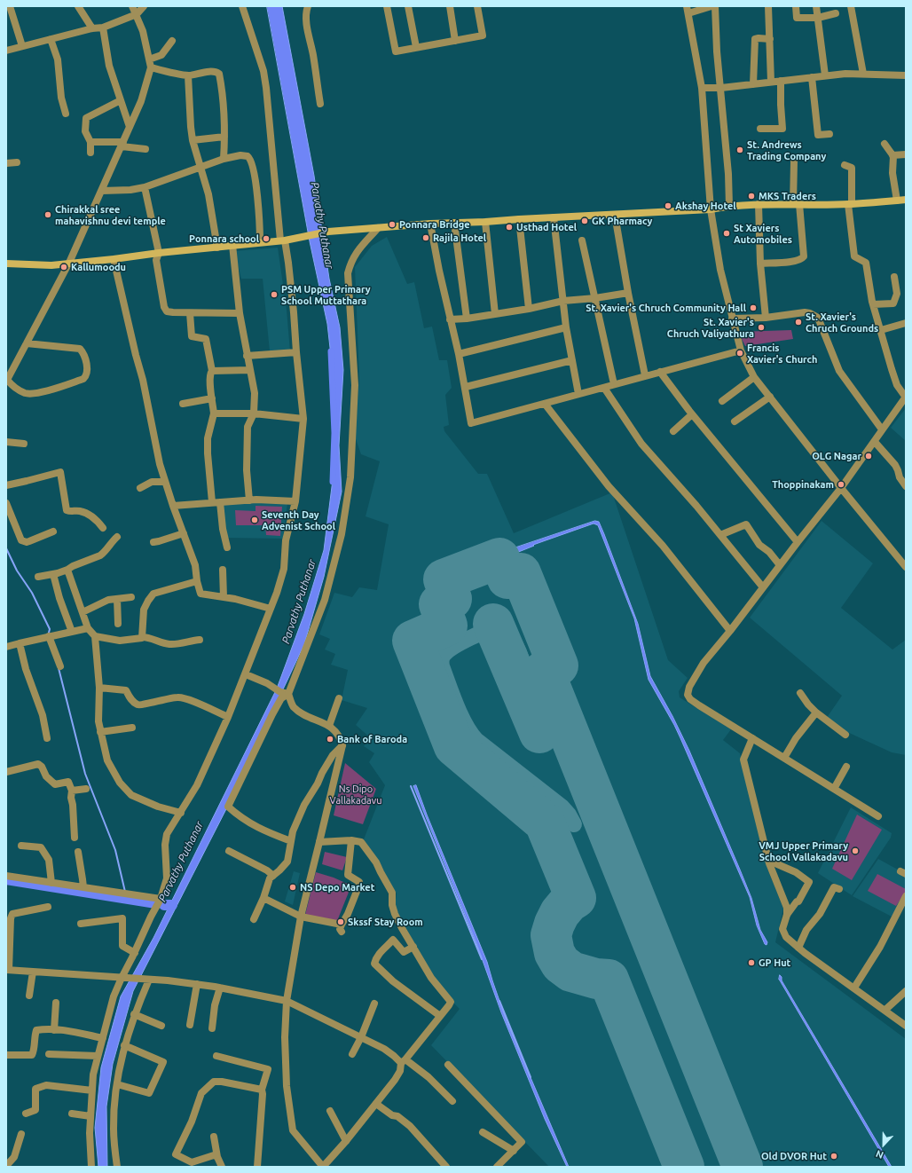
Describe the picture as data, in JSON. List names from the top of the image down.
{
  "water": ["Parvathy Puthanar"],
  "parks": ["Ns Dipo Vallakadavu"],
  "places": [
    "St. Andrews Trading Company",
    "MKS Traders",
    "Akshay Hotel",
    "Chirakkal sree mahavishnu devi temple",
    "GK Pharmacy",
    "Ponnara Bridge",
    "Usthad Hotel",
    "St Xaviers Automobiles",
    "Rajila Hotel",
    "Ponnara school",
    "Kallumoodu",
    "PSM Upper Primary School Muttathara",
    "St. Xavier's Chruch Community Hall",
    "St. Xavier's Chruch Grounds",
    "St. Xavier's Chruch Valiyathura",
    "Francis Xavier's Church",
    "OLG Nagar",
    "Thoppinakam",
    "Seventh Day Advenist School",
    "Bank of Baroda",
    "VMJ Upper Primary School Vallakadavu",
    "NS Depo Market",
    "Skssf Stay Room",
    "GP Hut",
    "Old DVOR Hut"
  ],
  "north": "bottom"
}
